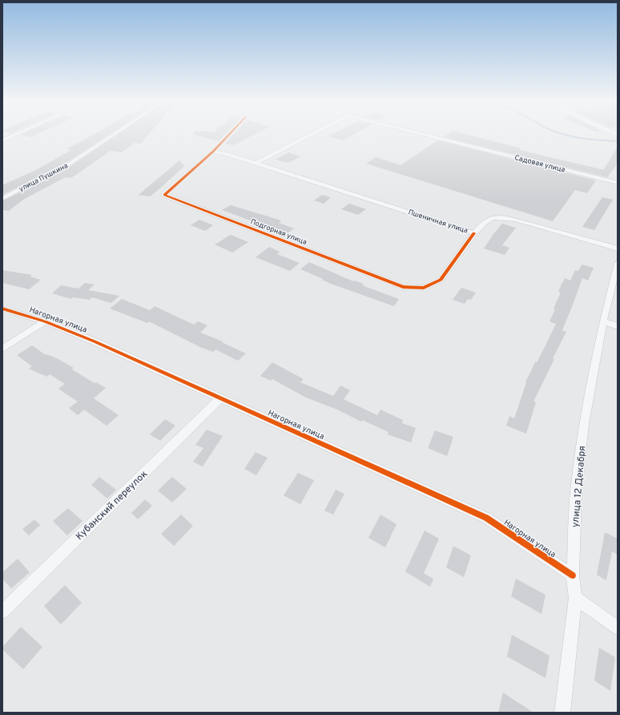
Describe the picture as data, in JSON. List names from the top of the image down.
{
  "streets": {
    "street": [
      "Садовая улица",
      "улица Пушкина",
      "Пшеничная улица",
      "Подгорная улица",
      "Нагорная улица",
      "улица 12 Декабря",
      "Кубанский переулок"
    ]
  },
  "crossings": [
    ["Пшеничная улица", "Подгорная улица"],
    ["Нагорная улица", "улица 12 Декабря"],
    ["Нагорная улица", "Кубанский переулок"]
  ]
}
